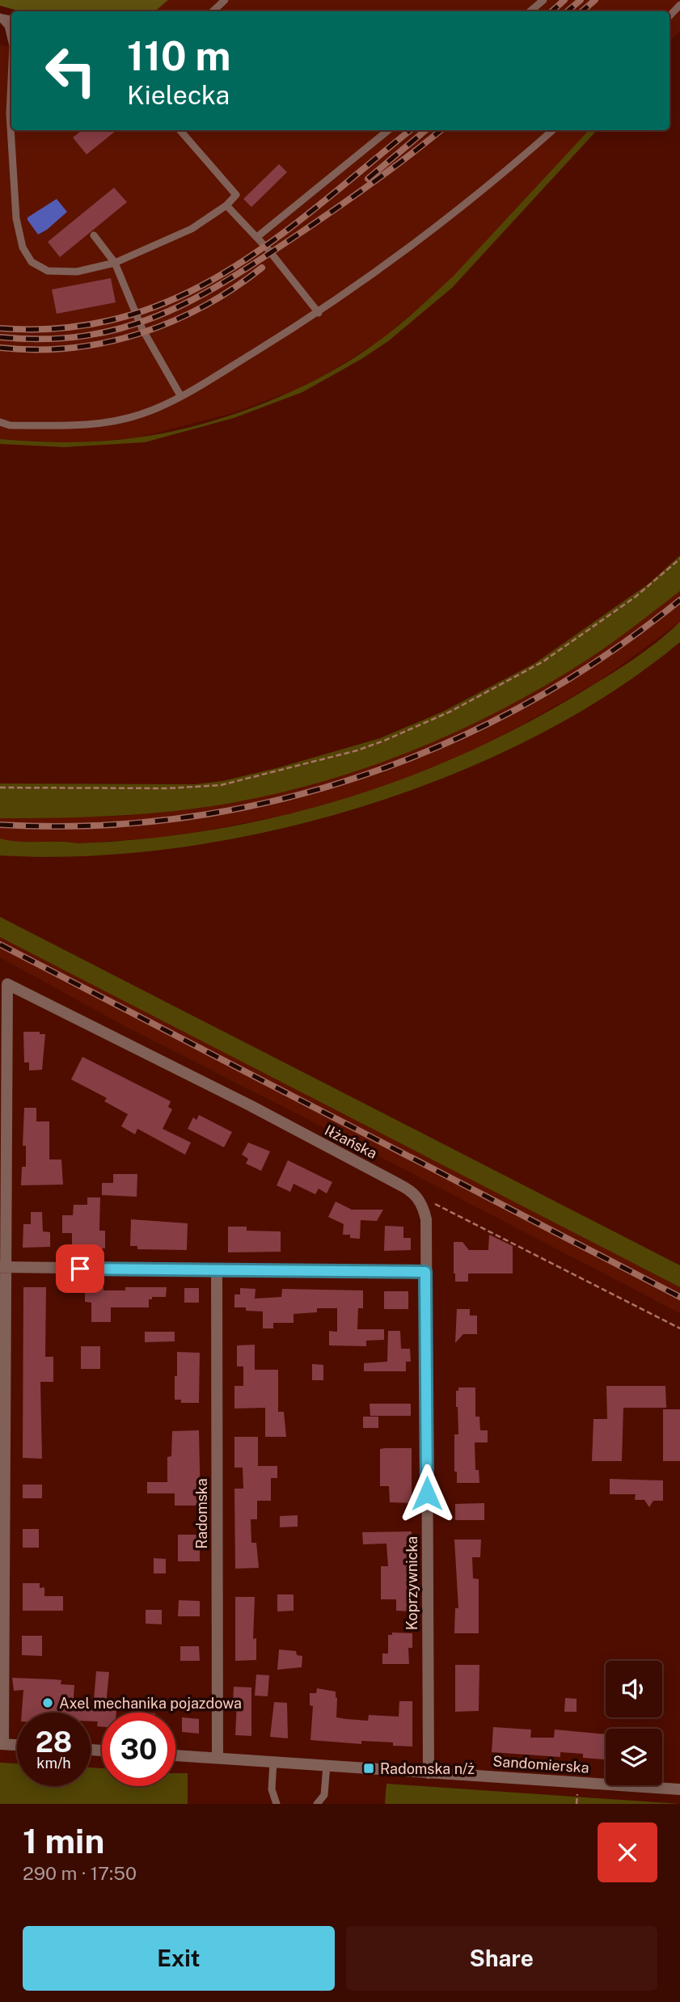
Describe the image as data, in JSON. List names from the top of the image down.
{
  "streets": {
    "street": [
      "Iłżańska",
      "Radomska",
      "Koprzywnicka",
      "Sandomierska"
    ]
  },
  "crossings": [
    ["Iłżańska", "Koprzywnicka"],
    ["Radomska", "Sandomierska"],
    ["Koprzywnicka", "Sandomierska"]
  ],
  "places": {
    "other": ["Axel mechanika pojazdowa"],
    "transit": ["Radomska n/ż"]
  },
  "page": {
    "turn": ["110 m", "Kielecka"],
    "speed": "28 km/h",
    "limit": "30",
    "heading": ["1 min", "290 m · 17:50"],
    "buttons": ["Exit", "Share"]
  }
}
